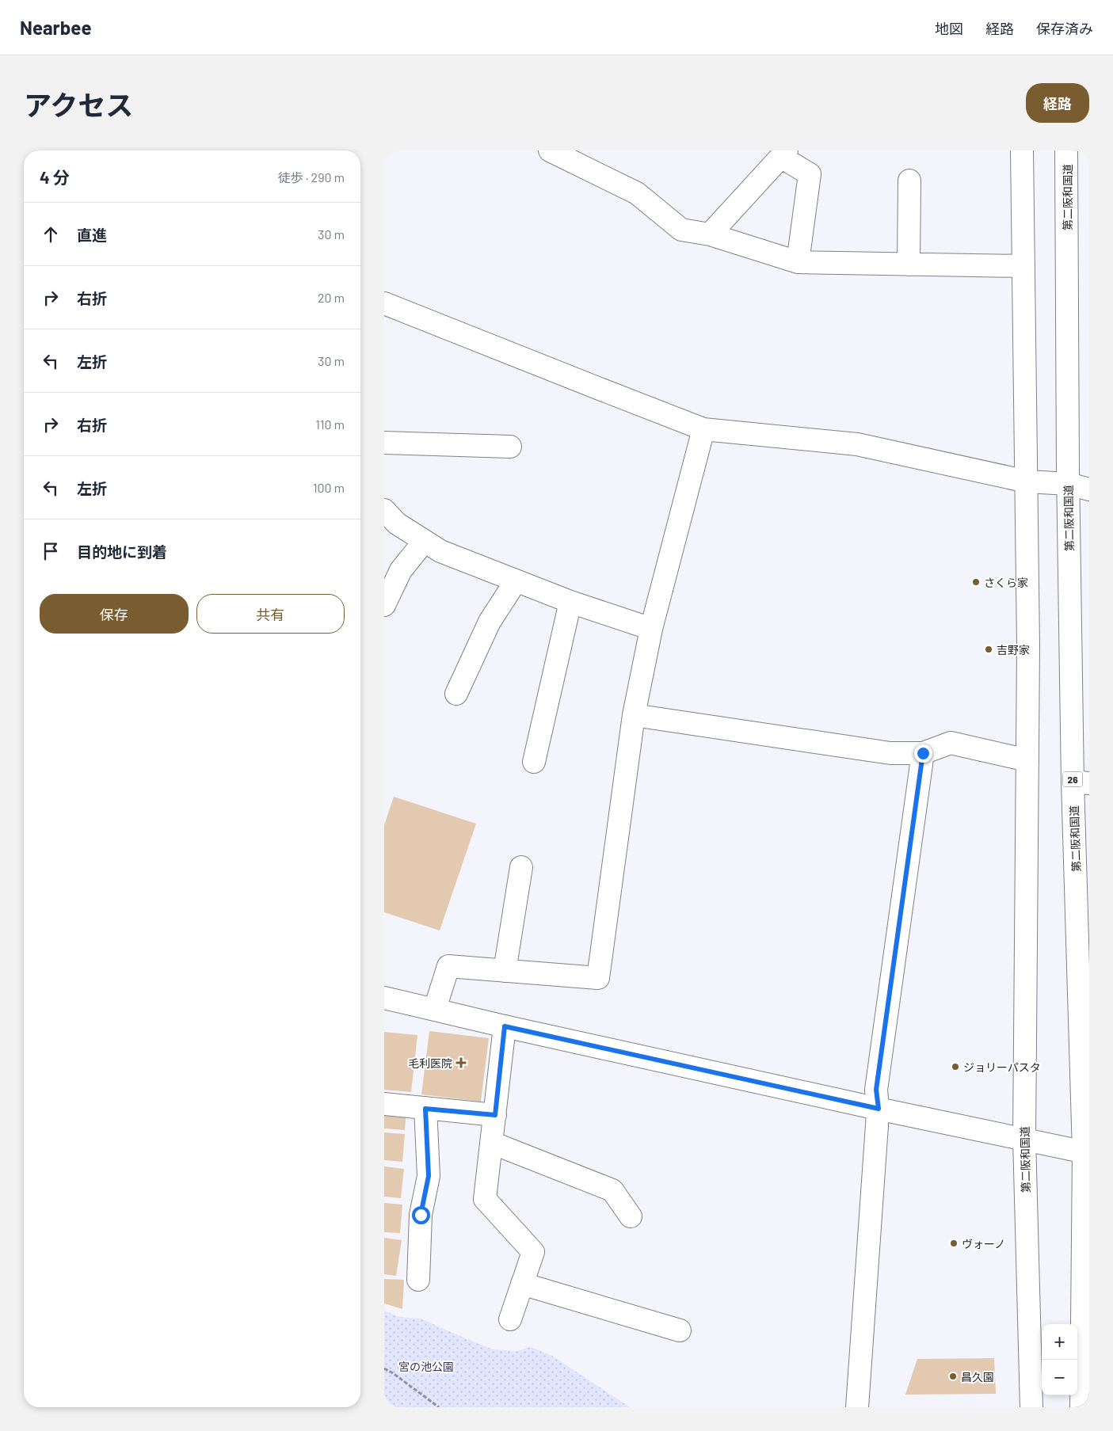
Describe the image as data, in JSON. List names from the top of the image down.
{
  "streets": {
    "main road": ["第二阪和国道", "26"]
  },
  "parks": ["宮の池公園"],
  "places": {
    "other": [
      "さくら家",
      "吉野家",
      "ジョリーパスタ",
      "ヴォーノ",
      "昌久園"
    ],
    "health": ["毛利医院"]
  },
  "page": {
    "header": "Nearbee",
    "nav": ["地図", "経路", "保存済み"],
    "title": "アクセス",
    "buttons": [
      "経路",
      ["保存", "共有"]
    ],
    "heading": ["4 分", "徒歩 · 290 m"],
    "list": [
      ["直進", "30 m"],
      ["右折", "20 m"],
      ["左折", "30 m"],
      ["右折", "110 m"],
      ["左折", "100 m"],
      "目的地に到着"
    ],
    "map_buttons": ["+", "−"]
  }
}
